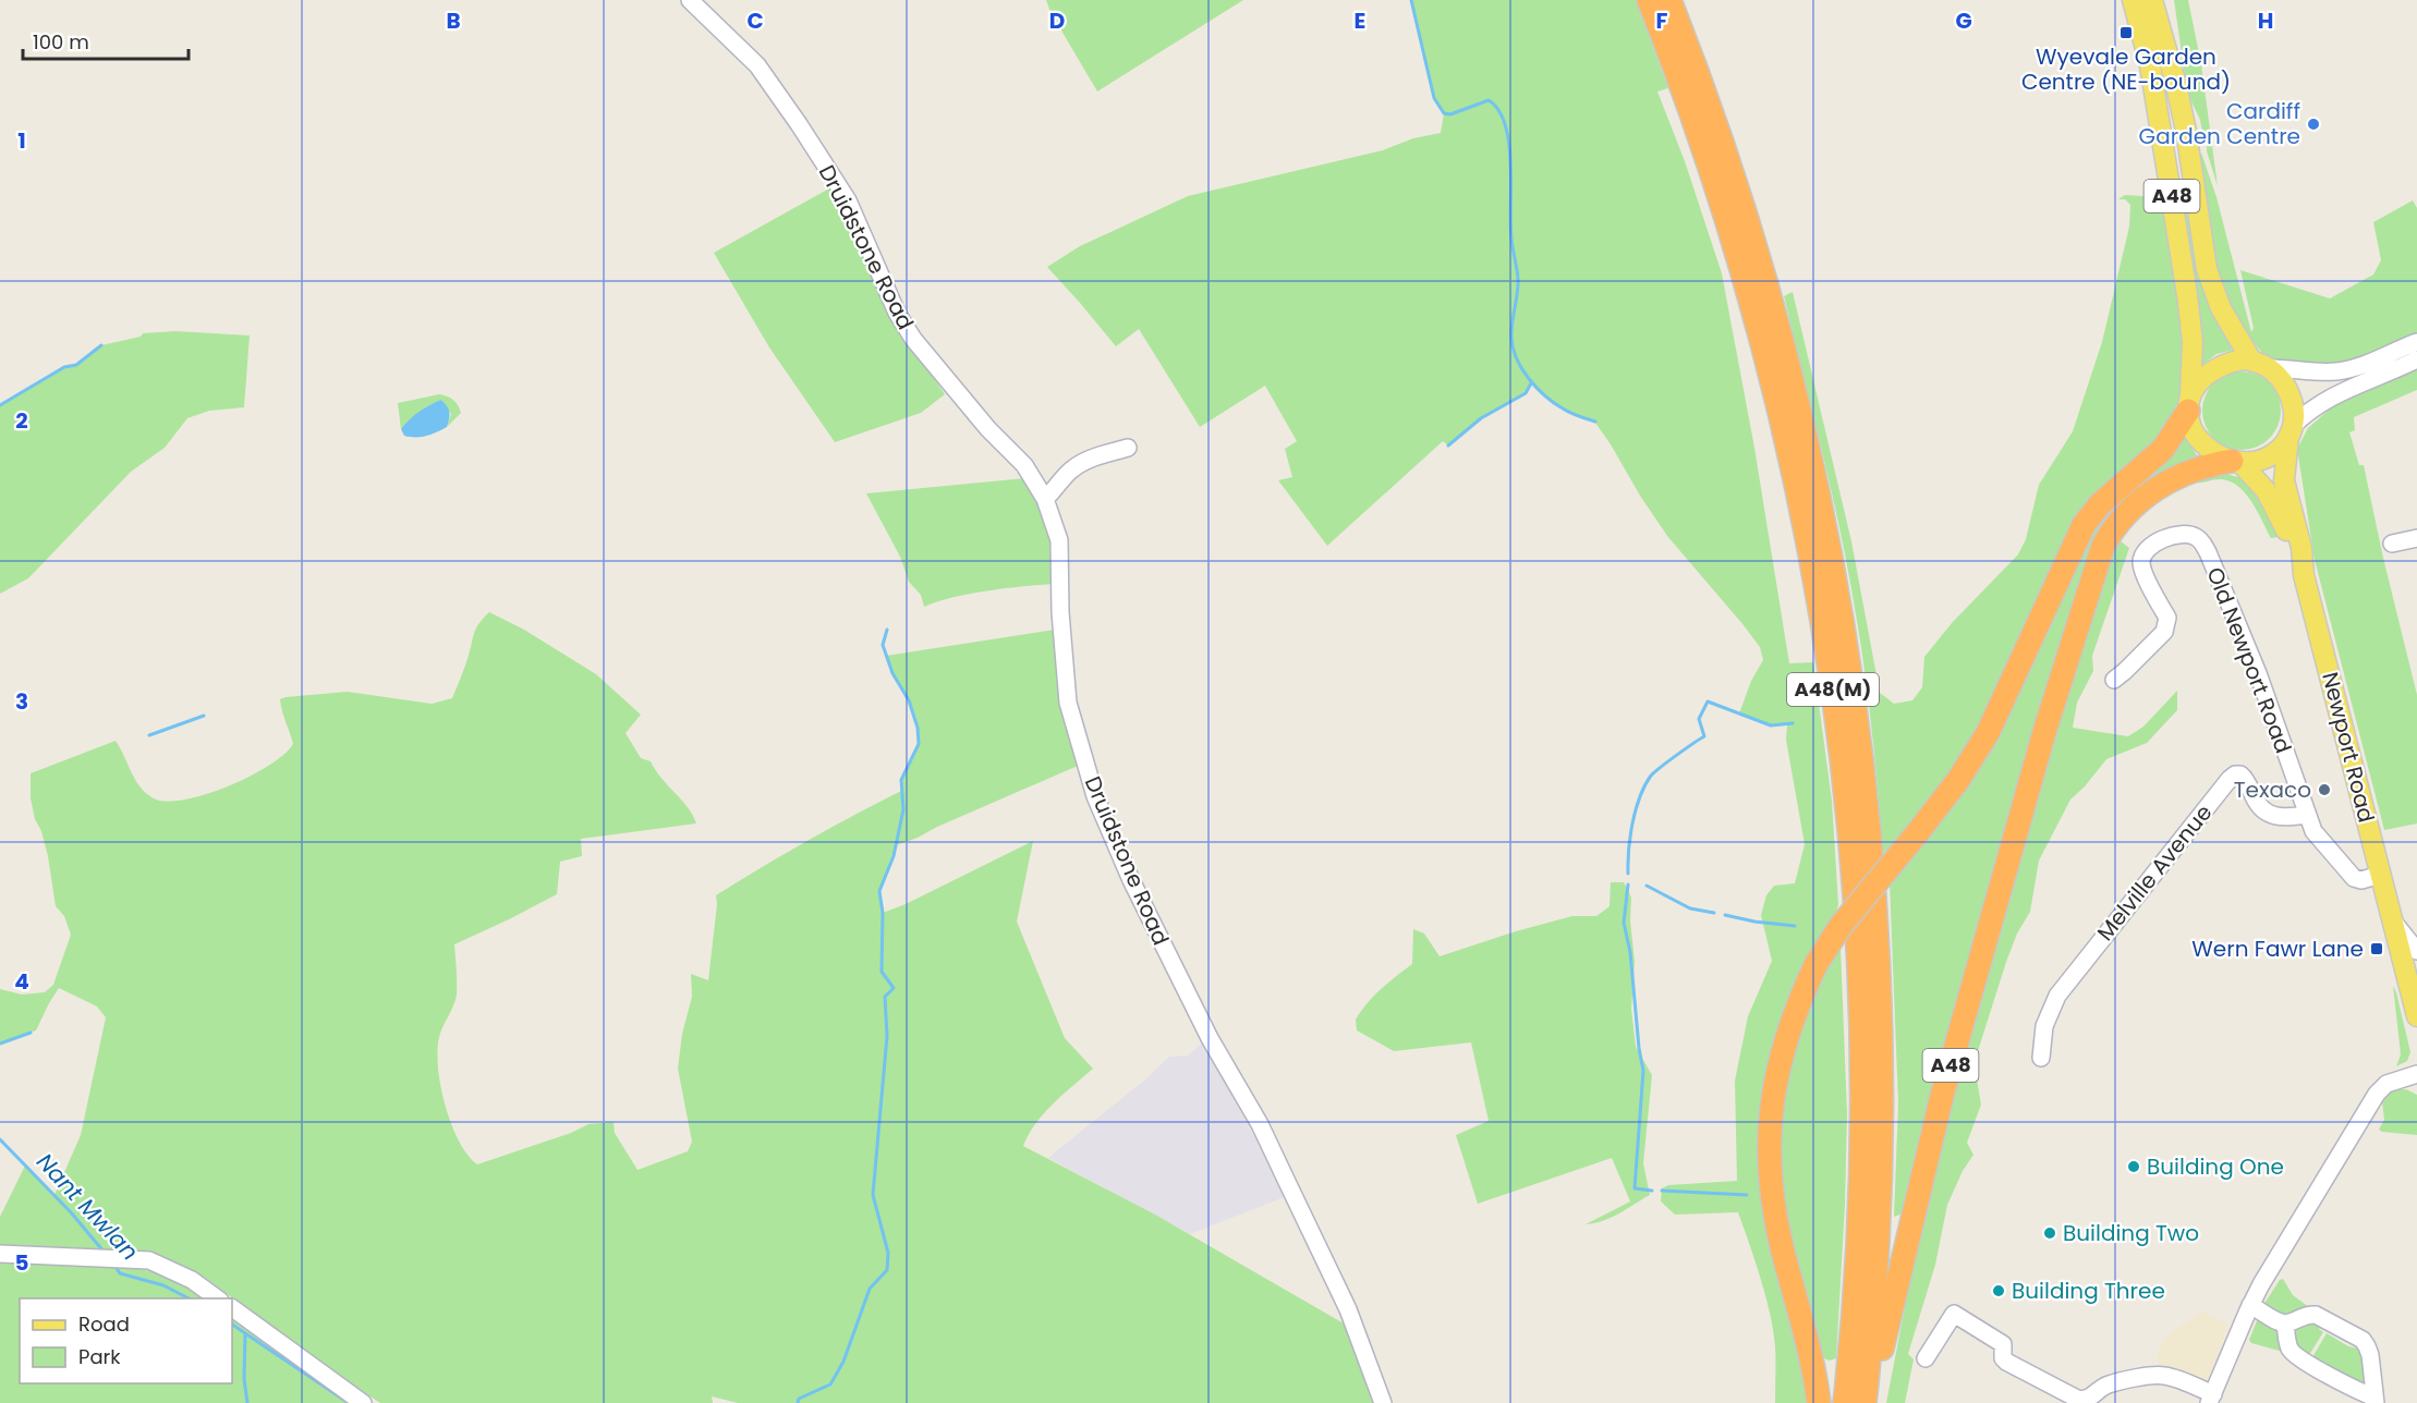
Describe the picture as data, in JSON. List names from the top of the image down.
{
  "streets": {
    "highway": ["A48", "A48(M)"],
    "main road": ["Newport Road"],
    "street": ["Druidstone Road", "Old Newport Road", "Melville Avenue"]
  },
  "crossings": [
    ["A48", "Newport Road"],
    ["Old Newport Road", "Newport Road"],
    ["Old Newport Road", "Melville Avenue"]
  ],
  "water": ["Nant Mwlan"],
  "places": {
    "transit": ["Wyevale Garden Centre (NE-bound)", "Wern Fawr Lane"],
    "other": [
      "Cardiff Garden Centre",
      "Texaco",
      "Building One",
      "Building Two",
      "Building Three"
    ]
  },
  "legend": ["Road", "Park"],
  "scale_bar": "100 m",
  "grid": {
    "columns": [
      "B",
      "C",
      "D",
      "E",
      "F",
      "G",
      "H"
    ],
    "rows": [
      "1",
      "2",
      "3",
      "4",
      "5"
    ]
  }
}
